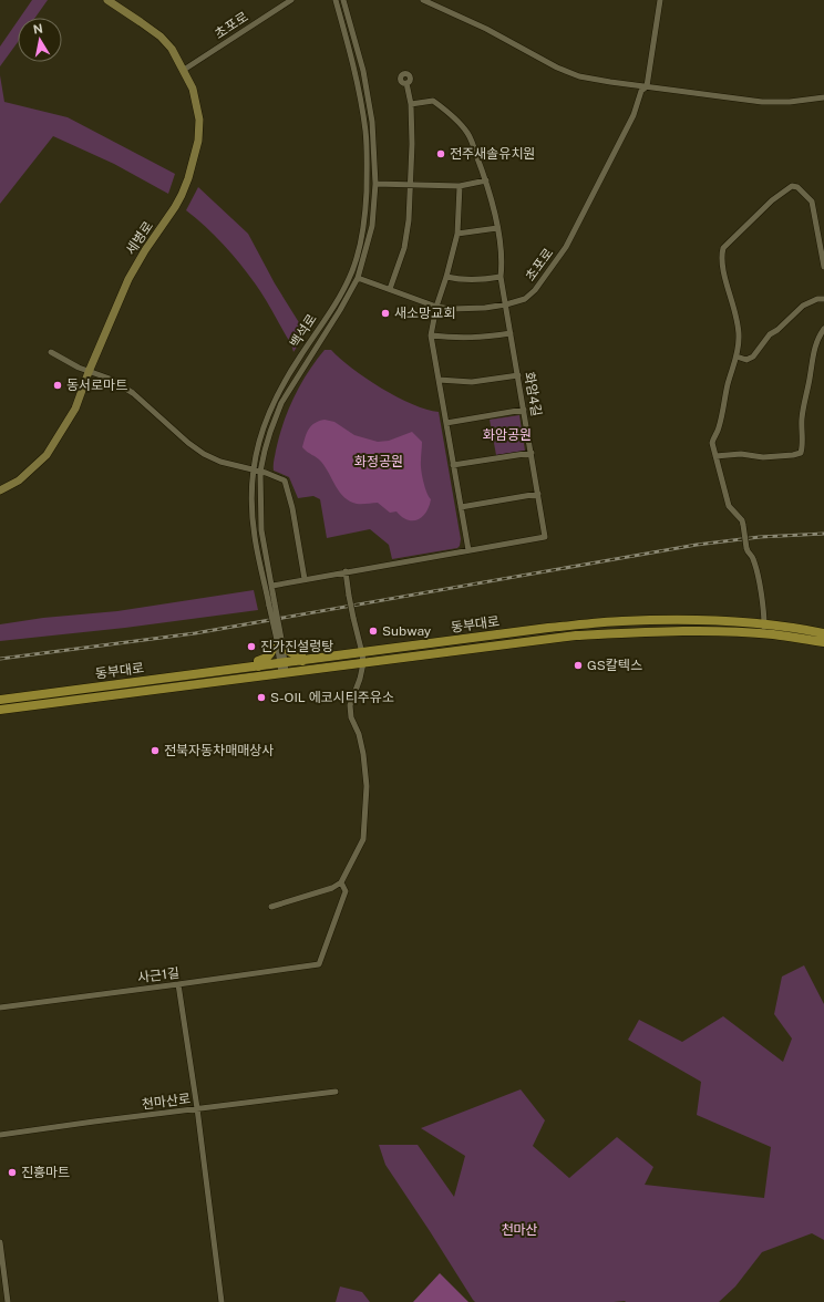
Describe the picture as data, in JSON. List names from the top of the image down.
{
  "streets": {
    "main road": ["동부대로"],
    "street": [
      "초포로",
      "세병로",
      "백석로",
      "화암4길",
      "사근1길",
      "천마산로"
    ]
  },
  "crossings": [
    ["초포로", "세병로"],
    ["초포로", "백석로"],
    ["초포로", "화암4길"],
    ["백석로", "화암4길"],
    ["백석로", "동부대로"]
  ],
  "parks": ["화암공원", "화정공원", "천마산"],
  "places": [
    "전주새솔유치원",
    "새소망교회",
    "동서로마트",
    "Subway",
    "진가진설렁탕",
    "GS칼텍스",
    "S-OIL 에코시티주유소",
    "전북자동차매매상사",
    "진흥마트"
  ],
  "north": "top"
}
